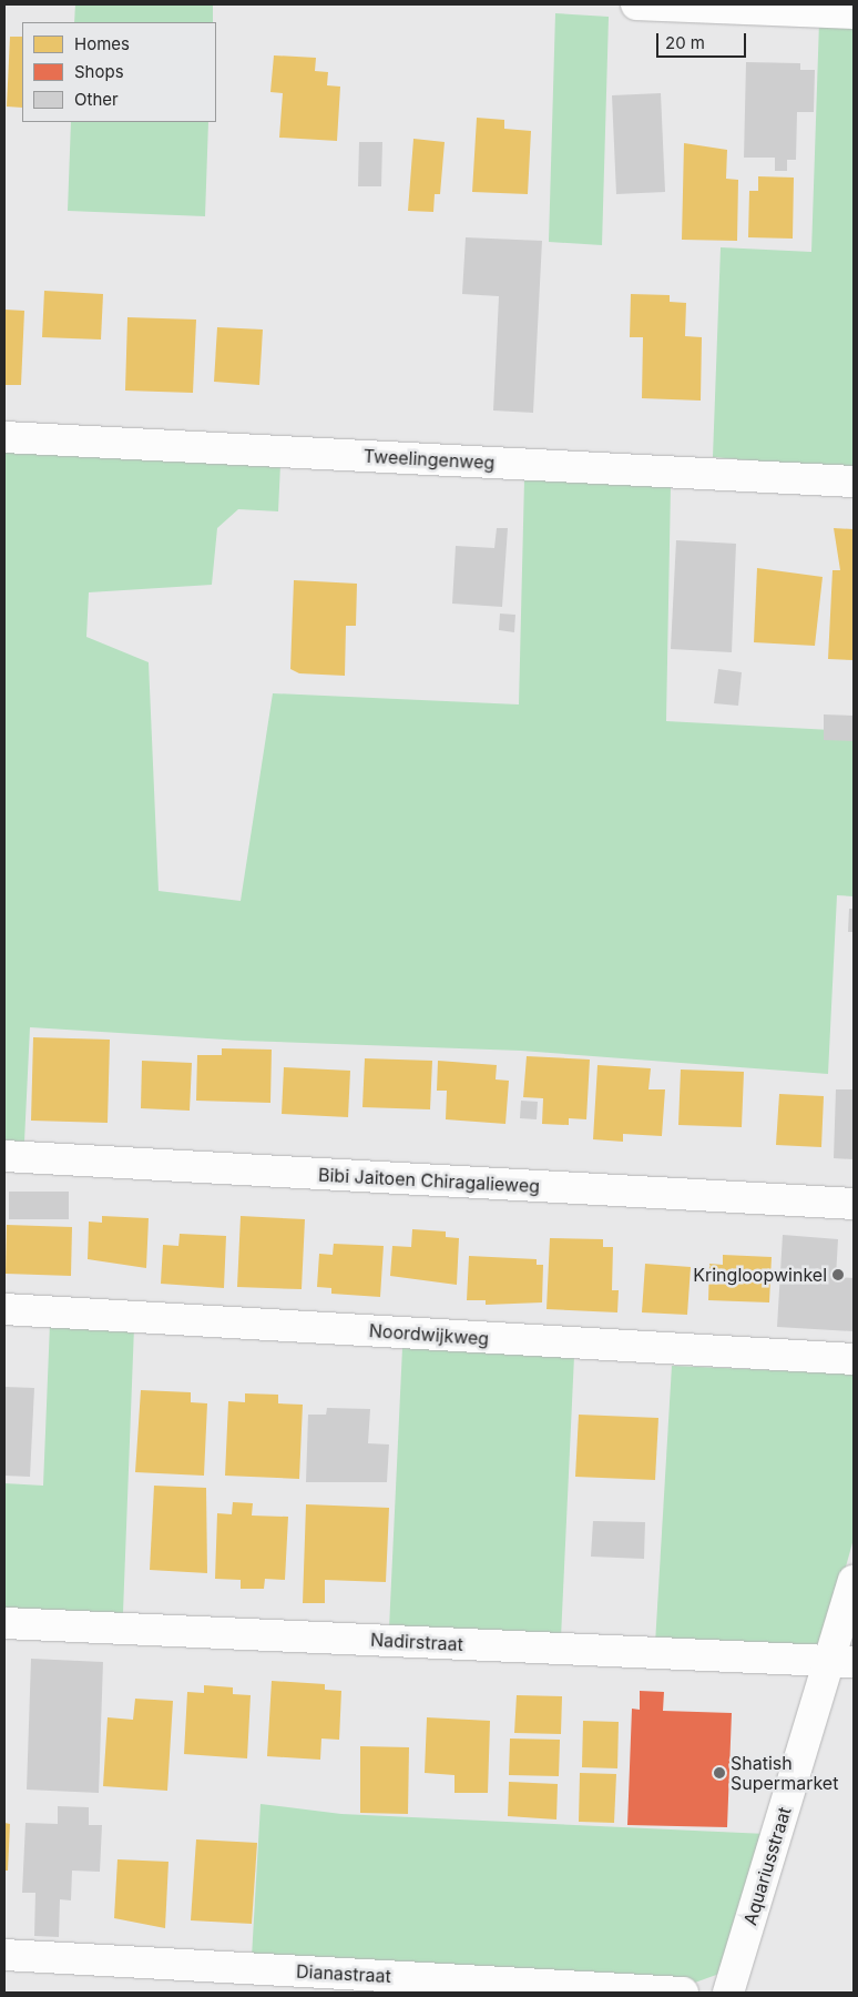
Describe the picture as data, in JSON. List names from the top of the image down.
{
  "streets": {
    "street": [
      "Tweelingenweg",
      "Bibi Jaitoen Chiragalieweg",
      "Noordwijkweg",
      "Nadirstraat",
      "Aquariusstraat",
      "Dianastraat"
    ]
  },
  "crossings": [
    ["Nadirstraat", "Aquariusstraat"]
  ],
  "places": ["Kringloopwinkel", "Shatish Supermarket"],
  "legend": ["Homes", "Shops", "Other"],
  "scale_bar": "20 m"
}
